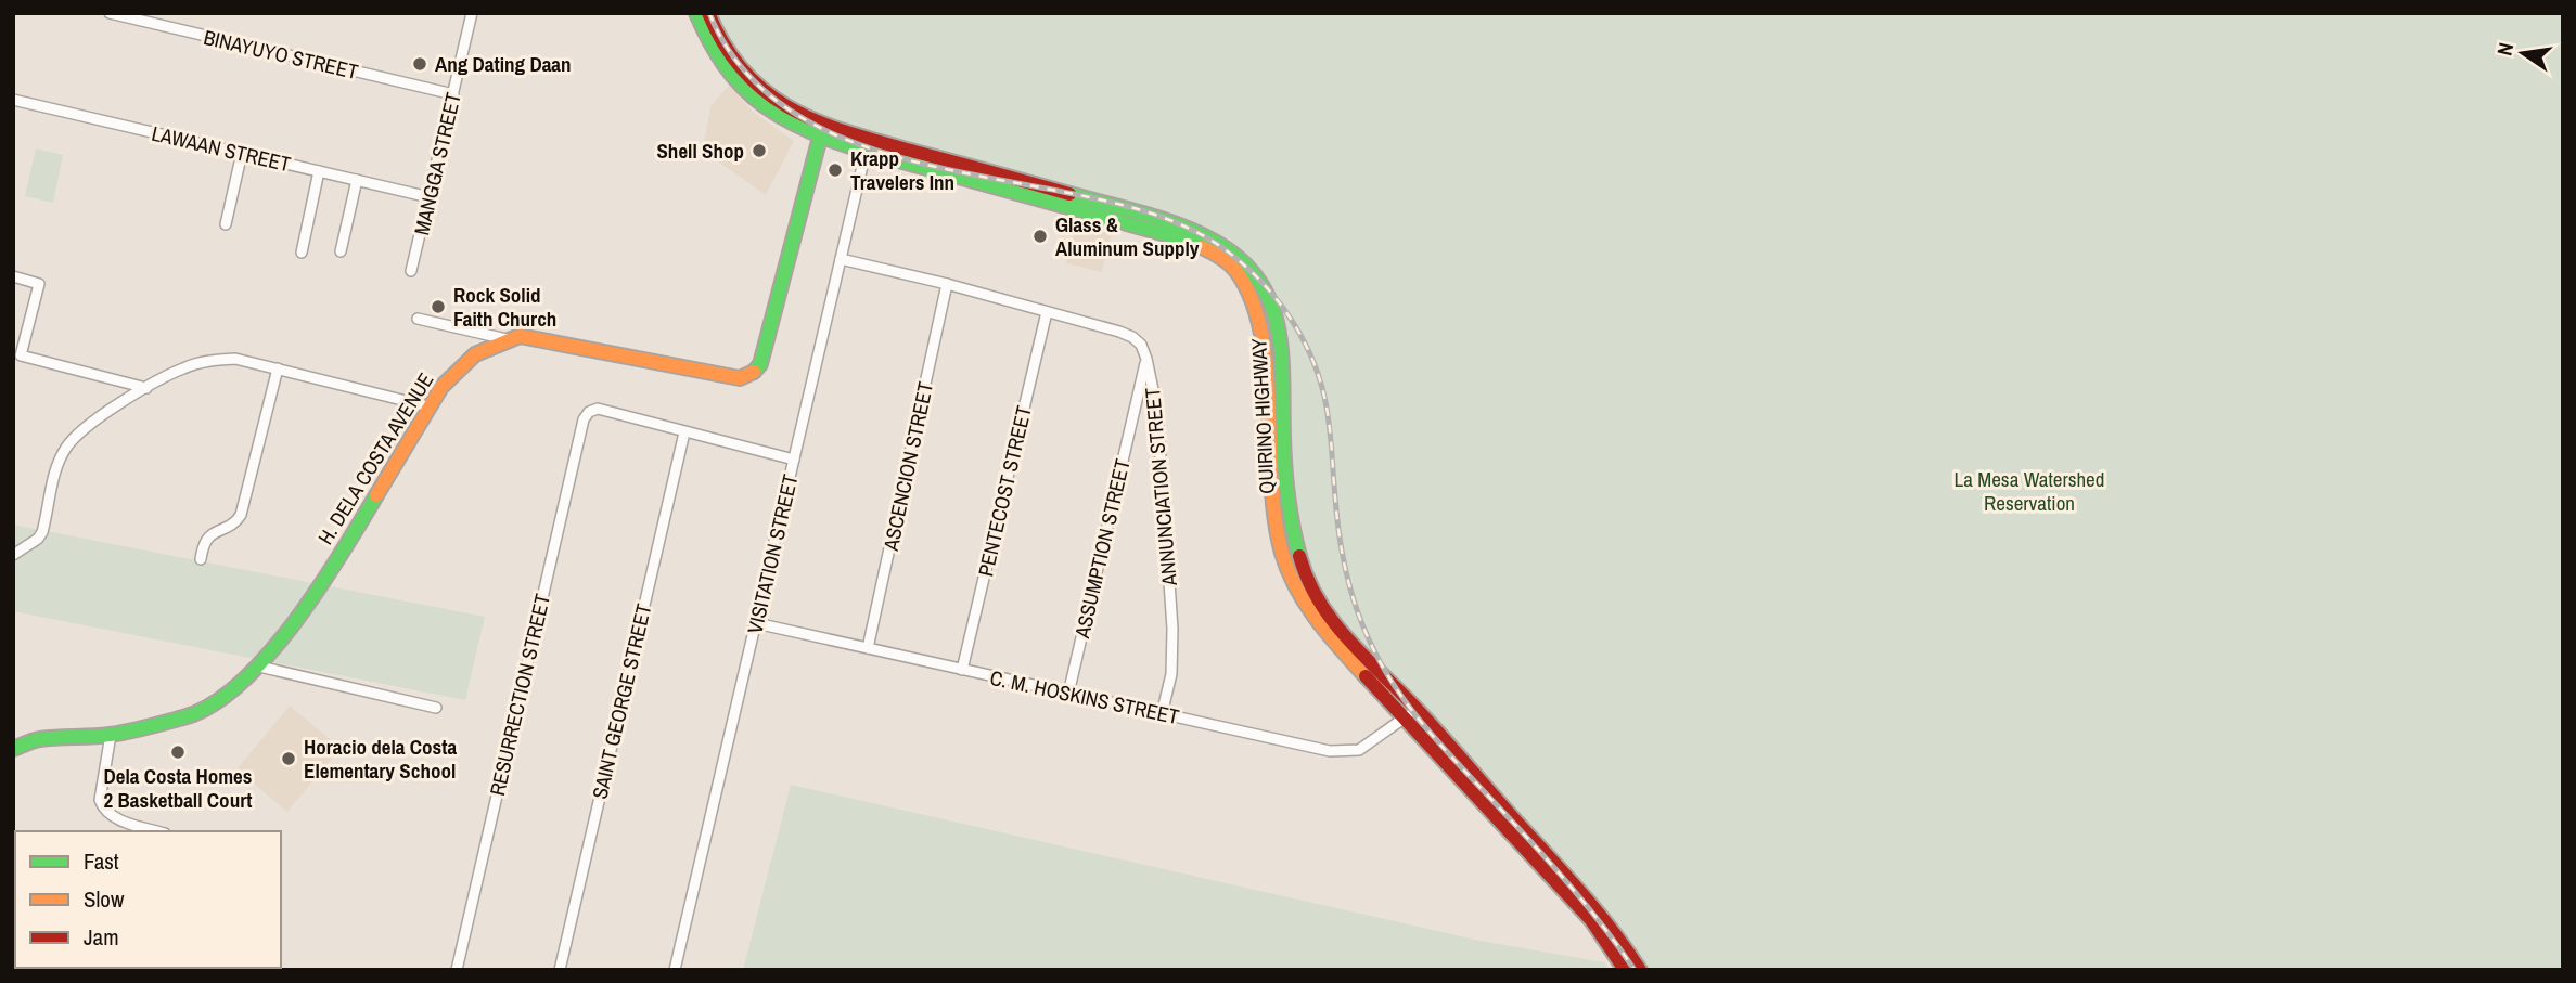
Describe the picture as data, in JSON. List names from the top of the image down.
{
  "streets": {
    "main road": ["QUIRINO HIGHWAY", "H. DELA COSTA AVENUE"],
    "street": [
      "BINAYUYO STREET",
      "LAWAAN STREET",
      "MANGGA STREET",
      "ASCENCION STREET",
      "ANNUNCIATION STREET",
      "PENTECOST STREET",
      "ASSUMPTION STREET",
      "VISITATION STREET",
      "RESURRECTION STREET",
      "C. M. HOSKINS STREET",
      "SAINT GEORGE STREET"
    ]
  },
  "crossings": [
    ["BINAYUYO STREET", "MANGGA STREET"],
    ["LAWAAN STREET", "MANGGA STREET"],
    ["QUIRINO HIGHWAY", "H. DELA COSTA AVENUE"],
    ["QUIRINO HIGHWAY", "VISITATION STREET"],
    ["QUIRINO HIGHWAY", "C. M. HOSKINS STREET"],
    ["ASCENCION STREET", "ANNUNCIATION STREET"],
    ["ASCENCION STREET", "C. M. HOSKINS STREET"],
    ["ANNUNCIATION STREET", "PENTECOST STREET"],
    ["ANNUNCIATION STREET", "ASSUMPTION STREET"],
    ["ANNUNCIATION STREET", "VISITATION STREET"],
    ["ANNUNCIATION STREET", "C. M. HOSKINS STREET"],
    ["PENTECOST STREET", "C. M. HOSKINS STREET"],
    ["ASSUMPTION STREET", "C. M. HOSKINS STREET"],
    ["VISITATION STREET", "C. M. HOSKINS STREET"],
    ["RESURRECTION STREET", "SAINT GEORGE STREET"]
  ],
  "parks": ["La Mesa Watershed Reservation"],
  "places": [
    "Ang Dating Daan",
    "Shell Shop",
    "Krapp Travelers Inn",
    "Glass & Aluminum Supply",
    "Rock Solid Faith Church",
    "Dela Costa Homes 2 Basketball Court",
    "Horacio dela Costa Elementary School"
  ],
  "legend": ["Fast", "Slow", "Jam"],
  "north": "left"
}
